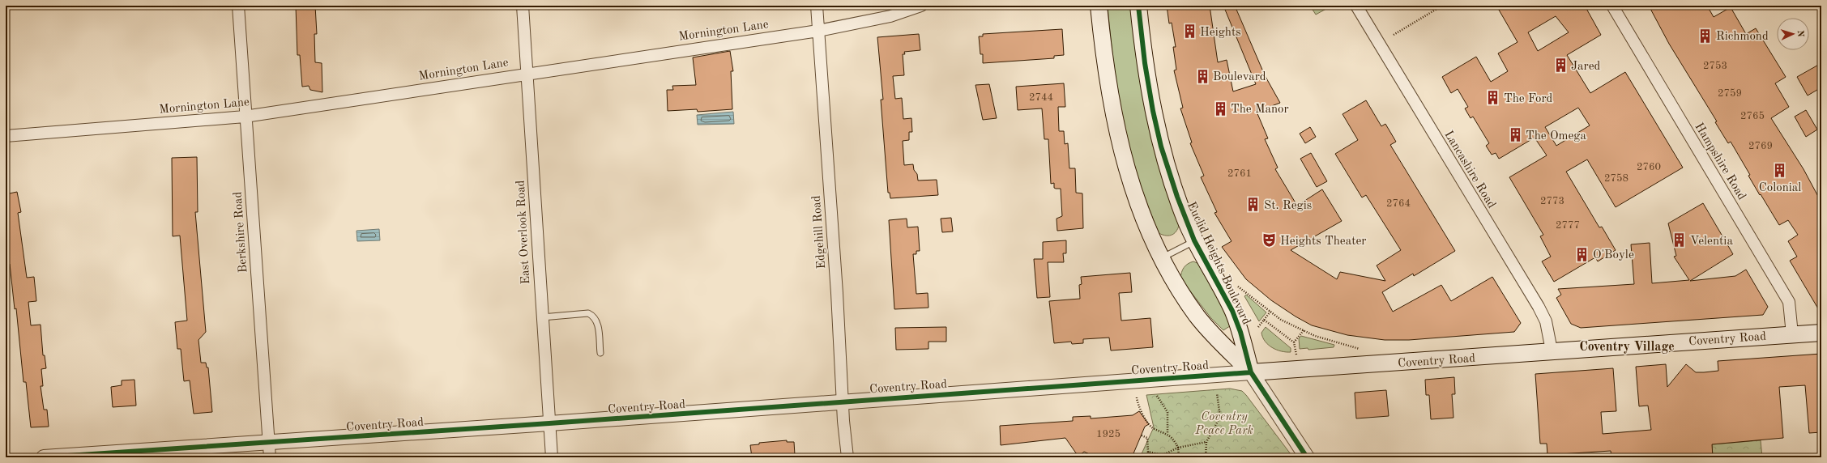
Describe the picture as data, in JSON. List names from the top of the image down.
{
  "streets": {
    "main road": ["Euclid Heights Boulevard", "Coventry Road"],
    "street": [
      "Mornington Lane",
      "Hampshire Road",
      "Lancashire Road",
      "Berkshire Road",
      "East Overlook Road",
      "Edgehill Road"
    ]
  },
  "crossings": [
    ["Mornington Lane", "Berkshire Road"],
    ["Mornington Lane", "East Overlook Road"],
    ["Mornington Lane", "Edgehill Road"],
    ["Hampshire Road", "Coventry Road"],
    ["Lancashire Road", "Coventry Road"],
    ["Berkshire Road", "Coventry Road"],
    ["East Overlook Road", "Coventry Road"],
    ["Edgehill Road", "Coventry Road"],
    ["Euclid Heights Boulevard", "Coventry Road"]
  ],
  "districts": ["Coventry Village"],
  "parks": ["Coventry Peace Park"],
  "places": {
    "building": [
      "Heights",
      "Richmond",
      "Jared",
      "Boulevard",
      "The Ford",
      "The Manor",
      "The Omega",
      "Colonial",
      "St. Regis",
      "Velentia",
      "O'Boyle"
    ],
    "theatre": ["Heights Theater"]
  },
  "house_numbers": [
    "2753",
    "2759",
    "2744",
    "2765",
    "2769",
    "2760",
    "2761",
    "2758",
    "2773",
    "2764",
    "2777",
    "1925"
  ],
  "north": "right"
}
